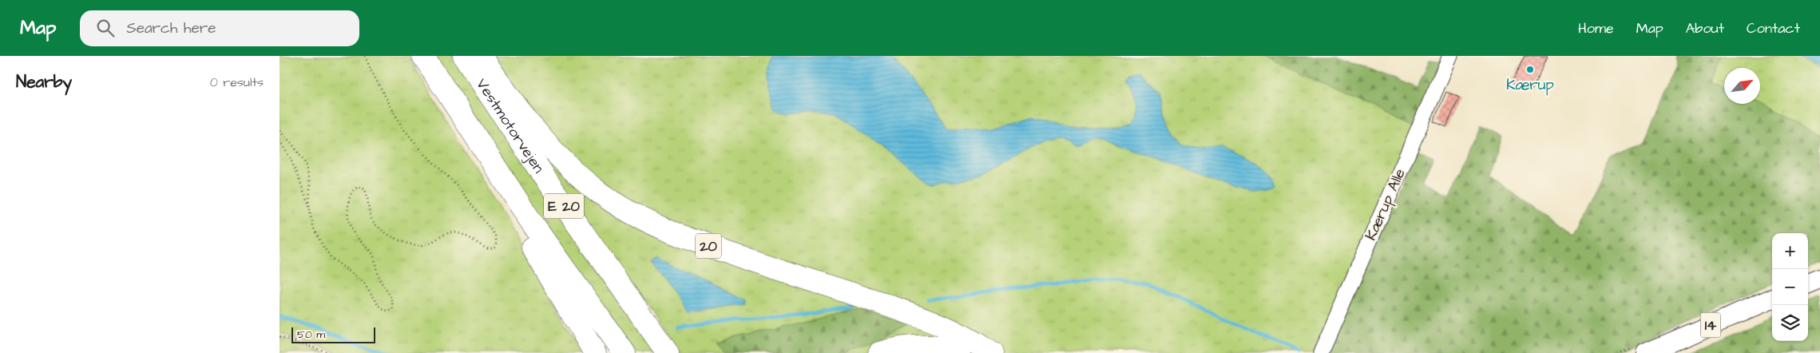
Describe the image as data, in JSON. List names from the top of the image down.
{
  "streets": {
    "highway": ["Vestmotorvejen", "E 20", "20"],
    "main road": ["14"],
    "street": ["Kærup Alle"]
  },
  "places": ["Kærup"],
  "scale_bar": "50 m",
  "north": "top right",
  "page": {
    "header": "Map",
    "search": "Search here",
    "nav": [
      "Home",
      "Map",
      "About",
      "Contact"
    ],
    "heading": ["Nearby", "0 results"],
    "map_buttons": ["+", "−"],
    "scale": "50 m"
  }
}
